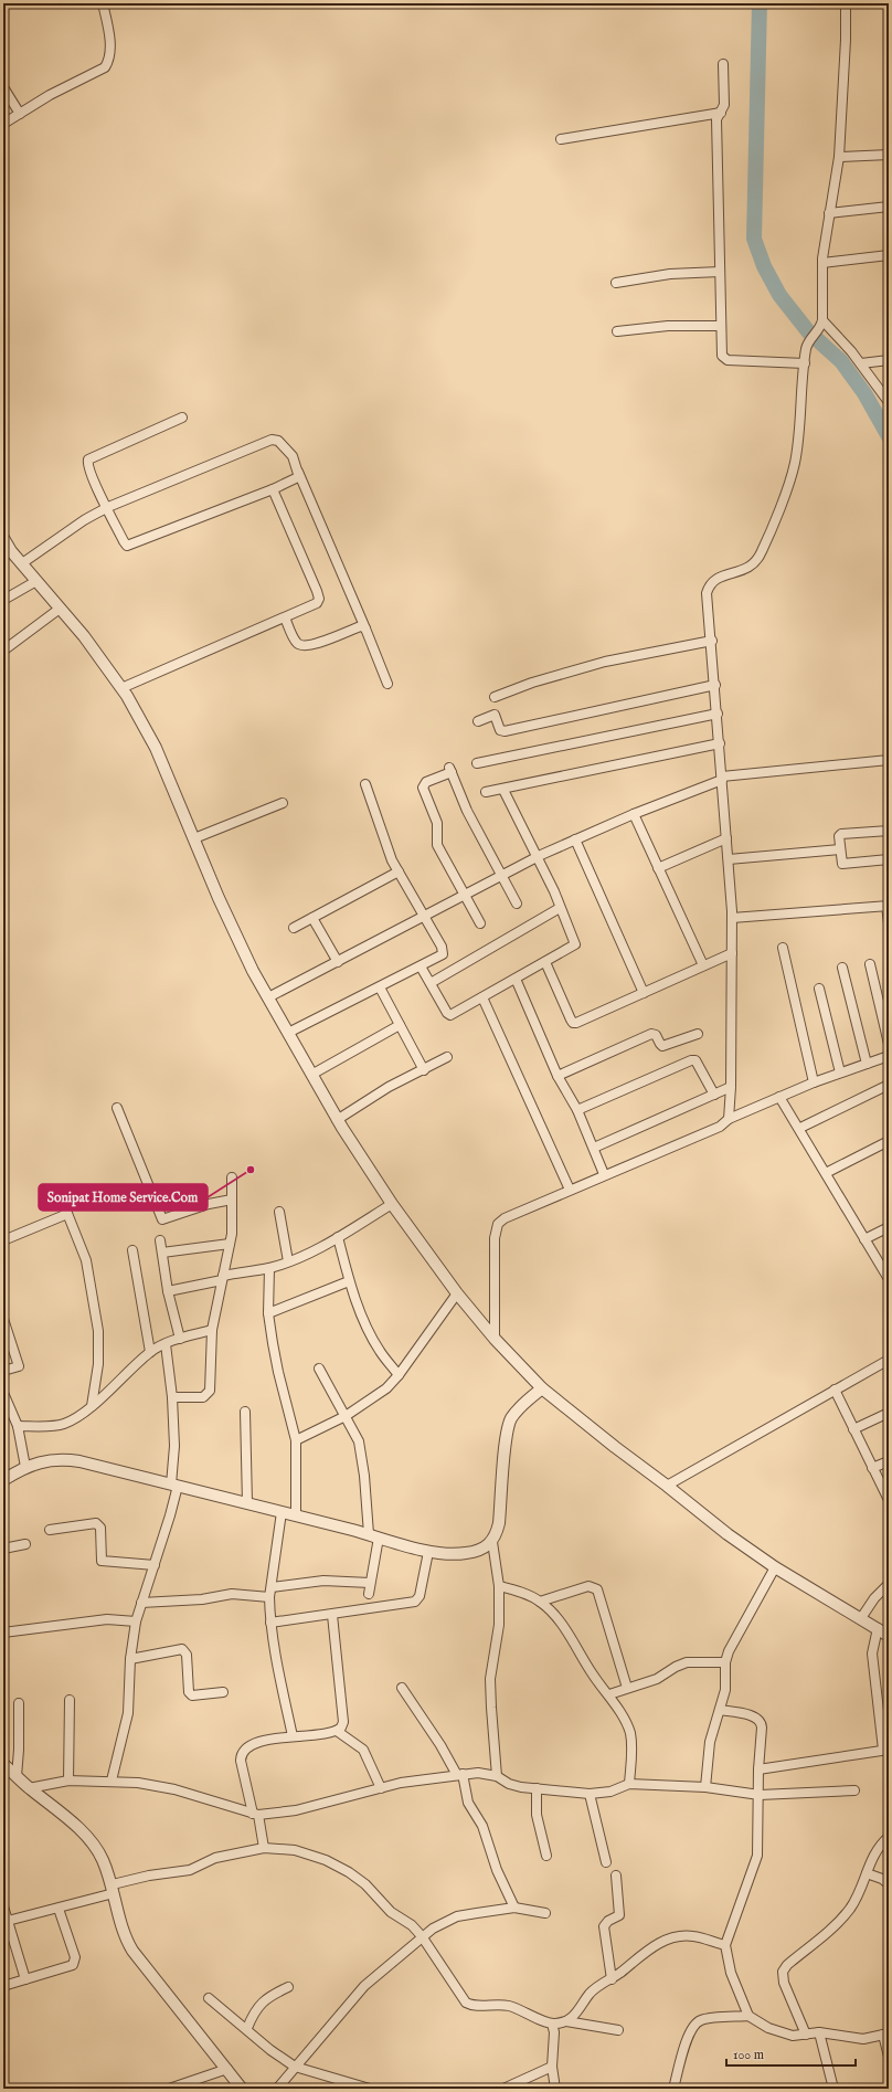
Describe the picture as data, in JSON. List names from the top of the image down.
{
  "places": ["Sonipat Home Service.Com"],
  "scale_bar": "100 m"
}
